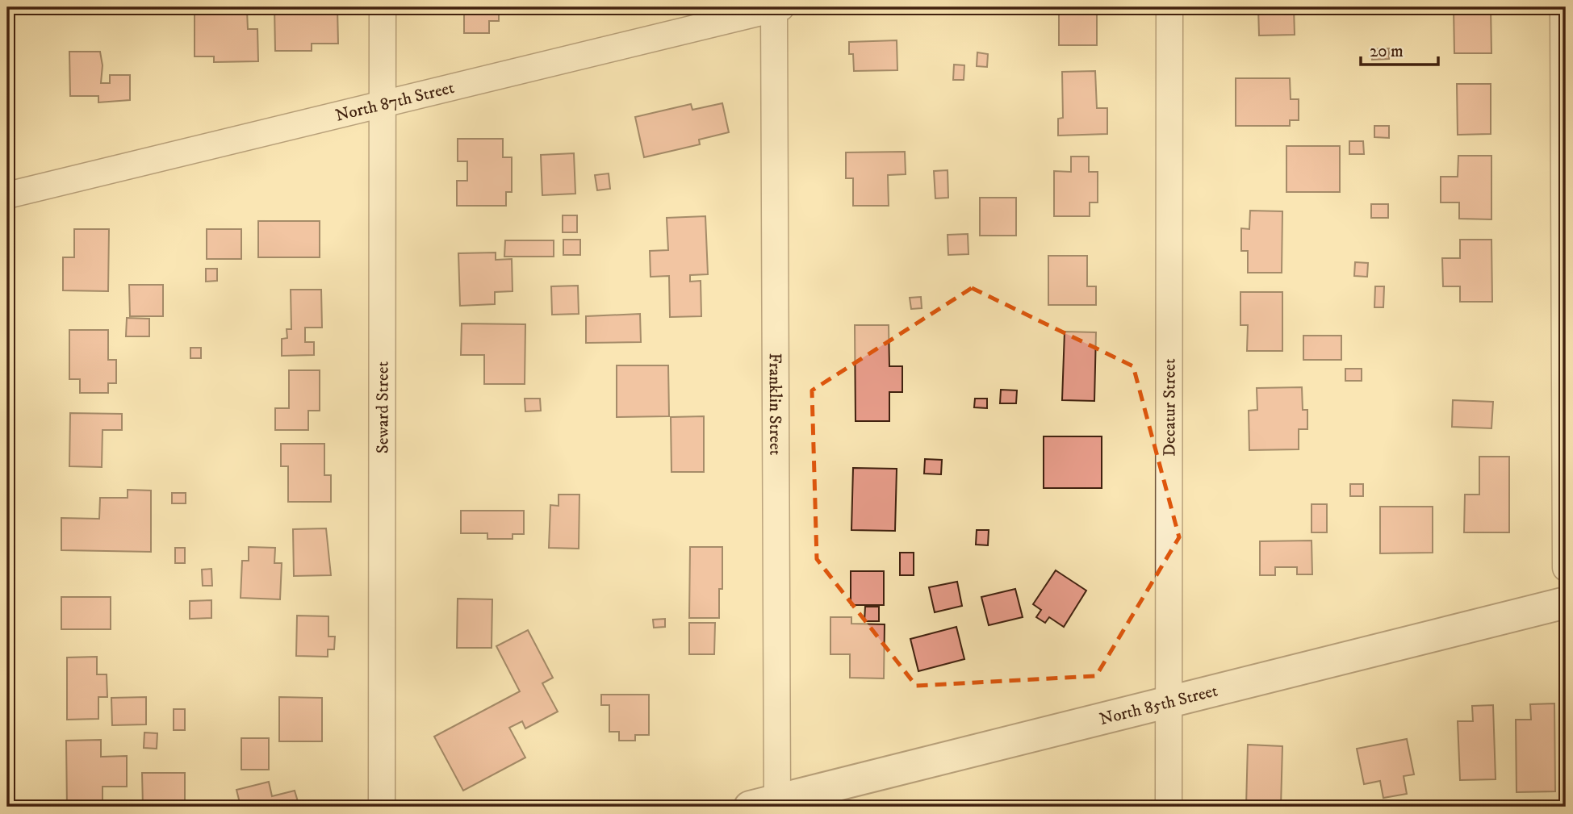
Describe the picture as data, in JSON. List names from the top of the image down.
{
  "streets": {
    "street": [
      "North 87th Street",
      "Franklin Street",
      "Seward Street",
      "Decatur Street",
      "North 85th Street"
    ]
  },
  "crossings": [
    ["North 87th Street", "Franklin Street"],
    ["North 87th Street", "Seward Street"],
    ["Franklin Street", "North 85th Street"],
    ["Decatur Street", "North 85th Street"]
  ],
  "scale_bar": "20 m"
}
